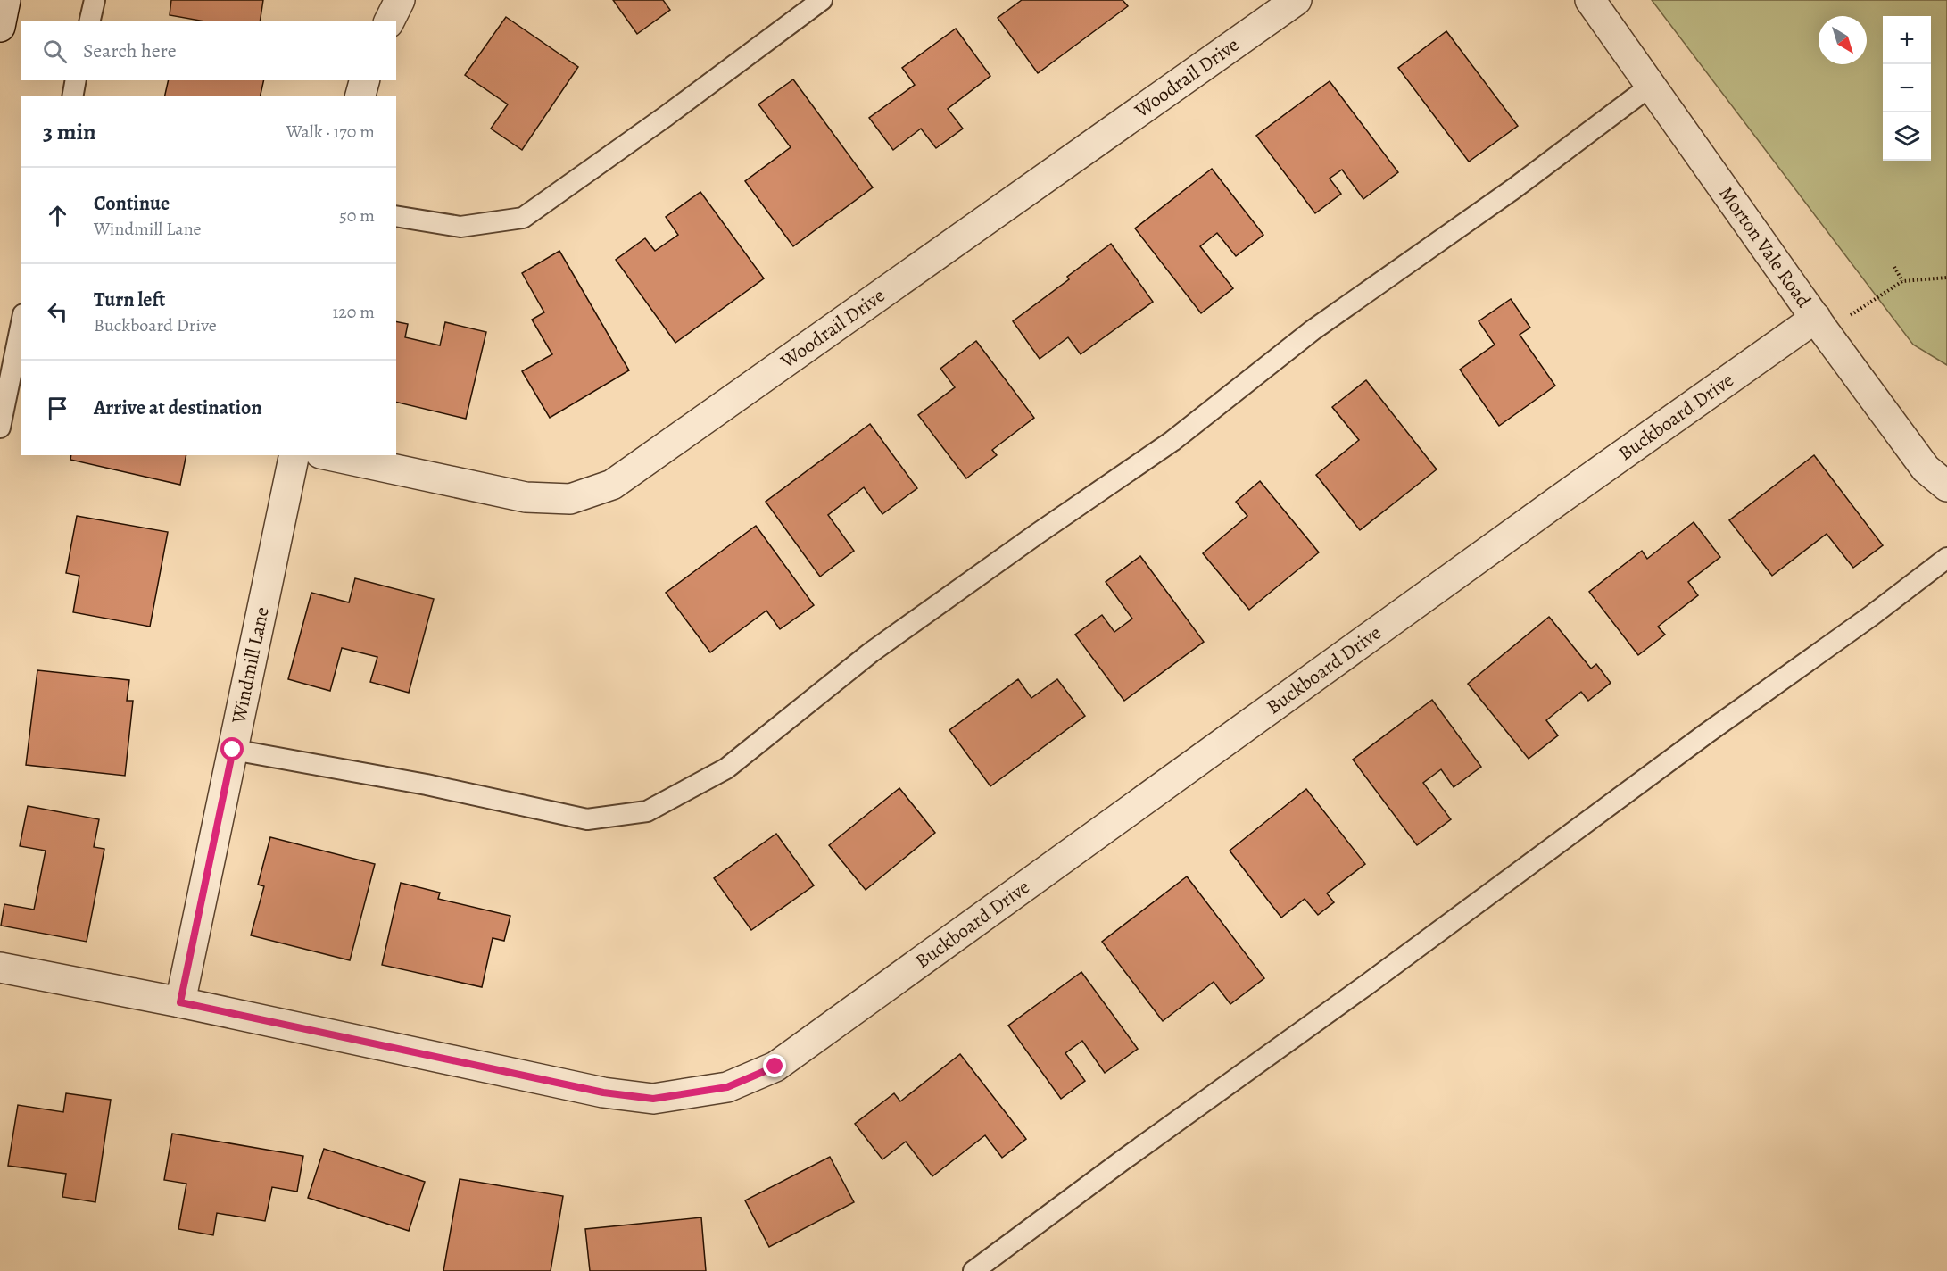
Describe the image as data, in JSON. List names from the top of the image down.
{
  "streets": {
    "street": [
      "Woodrail Drive",
      "Morton Vale Road",
      "Buckboard Drive",
      "Windmill Lane"
    ]
  },
  "crossings": [
    ["Morton Vale Road", "Buckboard Drive"],
    ["Buckboard Drive", "Windmill Lane"]
  ],
  "north": "bottom right",
  "page": {
    "map_buttons": ["+", "−"],
    "search": "Search here",
    "heading": ["3 min", "Walk · 170 m"],
    "list": [
      ["Continue", "Windmill Lane", "50 m"],
      ["Turn left", "Buckboard Drive", "120 m"],
      "Arrive at destination"
    ]
  }
}
